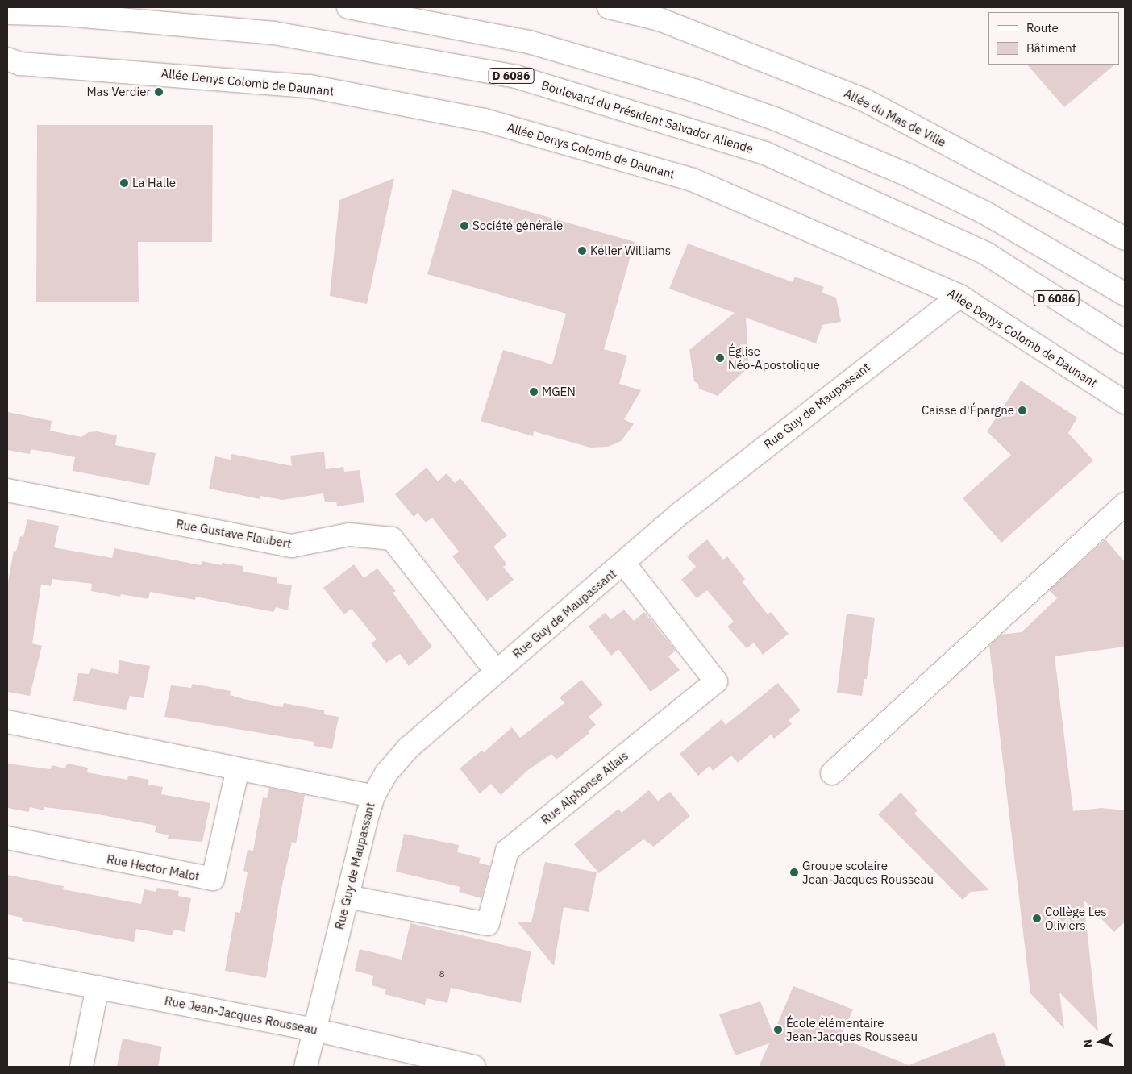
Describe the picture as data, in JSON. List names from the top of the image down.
{
  "streets": {
    "street": [
      "D 6086",
      "Allée Denys Colomb de Daunant",
      "Boulevard du Président Salvador Allende",
      "Allée du Mas de Ville",
      "Rue Guy de Maupassant",
      "Rue Gustave Flaubert",
      "Rue Alphonse Allais",
      "Rue Hector Malot",
      "Rue Jean-Jacques Rousseau"
    ]
  },
  "crossings": [
    ["Allée Denys Colomb de Daunant", "Rue Guy de Maupassant"],
    ["Rue Guy de Maupassant", "Rue Gustave Flaubert"],
    ["Rue Guy de Maupassant", "Rue Alphonse Allais"],
    ["Rue Guy de Maupassant", "Rue Jean-Jacques Rousseau"]
  ],
  "places": [
    "Mas Verdier",
    "La Halle",
    "Société générale",
    "Keller Williams",
    "Église Néo-Apostolique",
    "MGEN",
    "Caisse d'Épargne",
    "Groupe scolaire Jean-Jacques Rousseau",
    "Collège Les Oliviers",
    "École élémentaire Jean-Jacques Rousseau"
  ],
  "house_numbers": ["8"],
  "legend": ["Route", "Bâtiment"],
  "north": "left"
}
